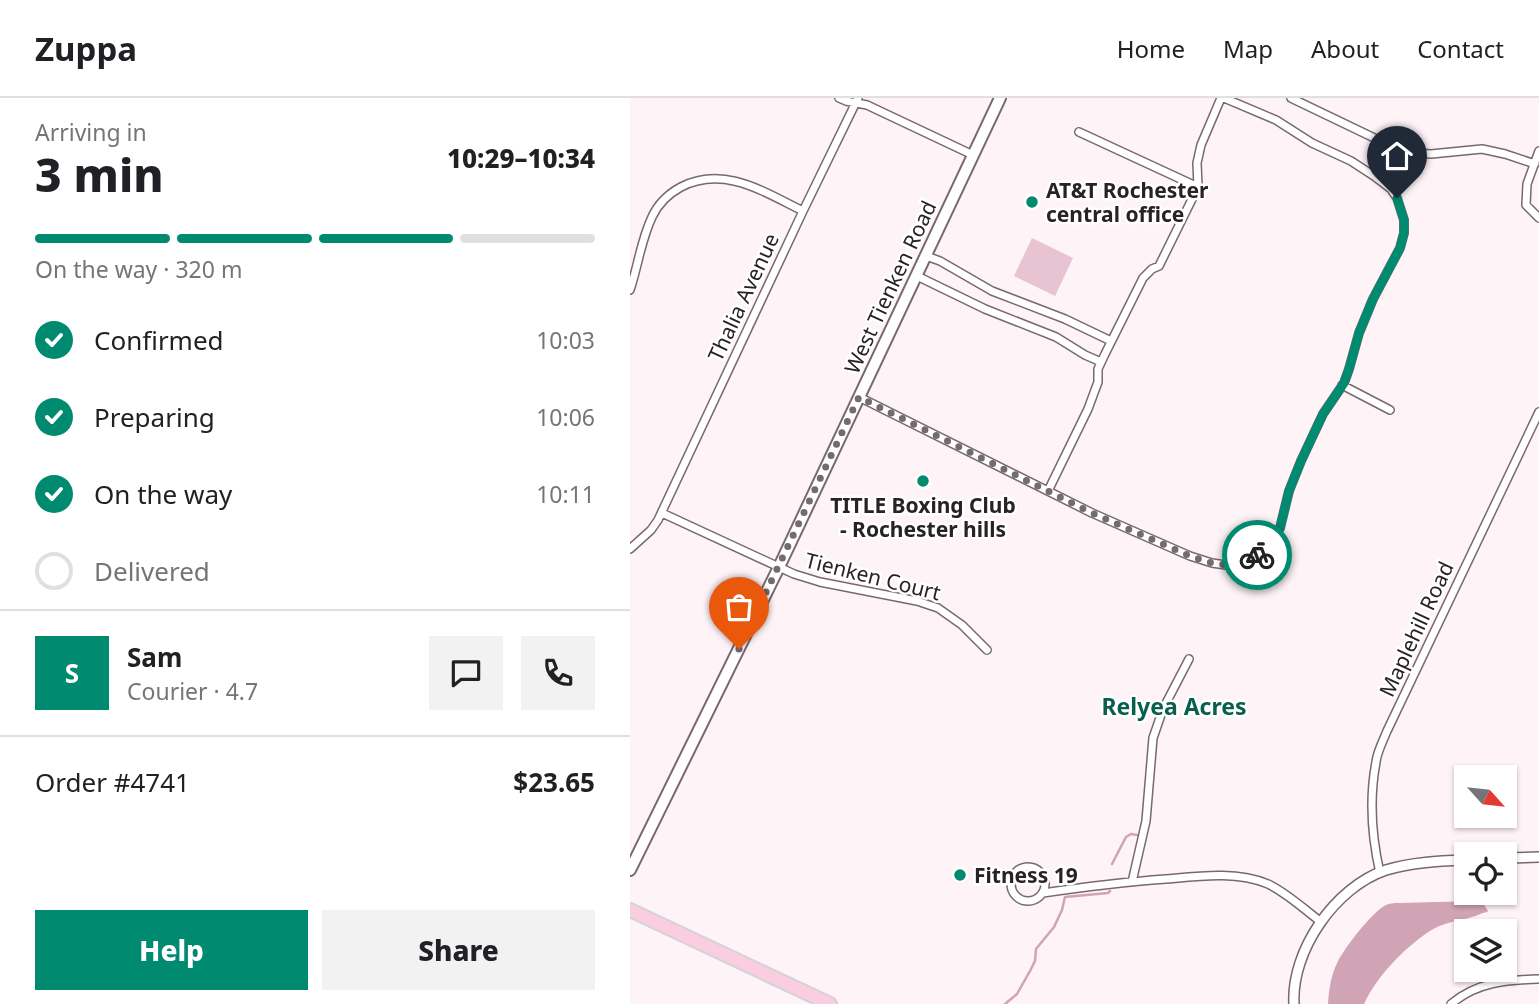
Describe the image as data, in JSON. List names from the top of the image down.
{
  "streets": {
    "main road": ["West Tienken Road"],
    "street": ["Thalia Avenue", "Tienken Court", "Maplehill Road"]
  },
  "crossings": [
    ["West Tienken Road", "Tienken Court"],
    ["Thalia Avenue", "Tienken Court"]
  ],
  "districts": ["Relyea Acres"],
  "places": ["AT&T Rochester central office", "TITLE Boxing Club - Rochester hills", "Fitness 19"],
  "north": "bottom right",
  "page": {
    "header": "Zuppa",
    "nav": [
      "Home",
      "Map",
      "About",
      "Contact"
    ],
    "heading": ["3 min", "Arriving in", "10:29–10:34"],
    "panel": [
      "Sam",
      "Courier · 4.7",
      "Order #4741",
      "$23.65"
    ],
    "bar": "On the way · 320 m",
    "list": [
      ["Confirmed", "10:03"],
      ["Preparing", "10:06"],
      ["On the way", "10:11"],
      "Delivered"
    ],
    "round": "S",
    "buttons": ["Help", "Share"]
  }
}
